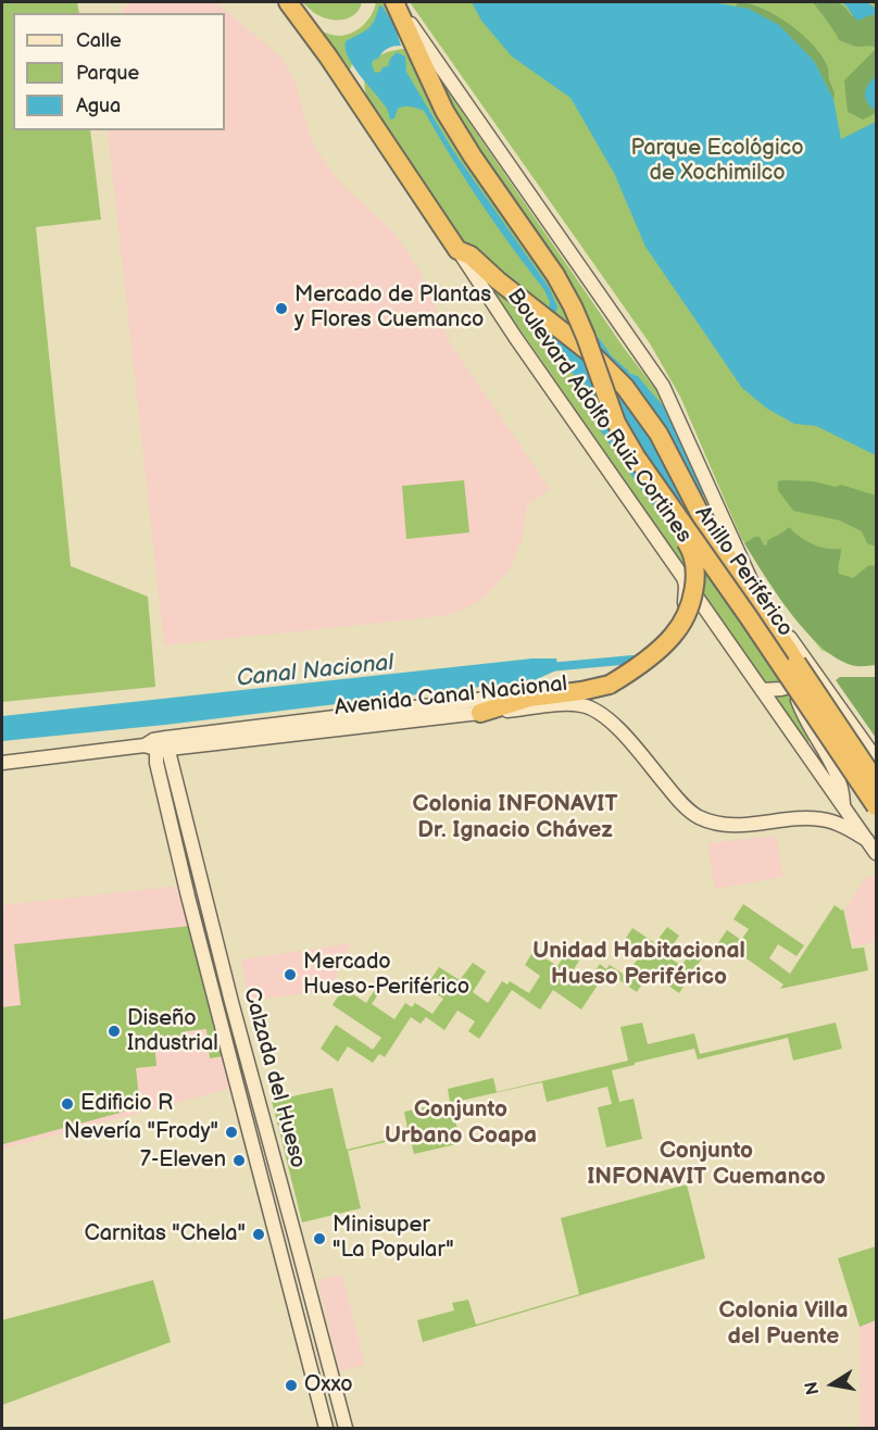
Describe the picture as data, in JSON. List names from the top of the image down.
{
  "streets": {
    "highway": ["Boulevard Adolfo Ruiz Cortines", "Anillo Periférico"],
    "main road": ["Avenida Canal Nacional", "Calzada del Hueso"]
  },
  "crossings": [
    ["Boulevard Adolfo Ruiz Cortines", "Anillo Periférico"],
    ["Boulevard Adolfo Ruiz Cortines", "Avenida Canal Nacional"],
    ["Avenida Canal Nacional", "Calzada del Hueso"]
  ],
  "districts": [
    "Colonia INFONAVIT Dr. Ignacio Chávez",
    "Unidad Habitacional Hueso Periférico",
    "Conjunto Urbano Coapa",
    "Conjunto INFONAVIT Cuemanco",
    "Colonia Villa del Puente"
  ],
  "water": ["Canal Nacional"],
  "parks": ["Parque Ecológico de Xochimilco"],
  "places": [
    "Mercado de Plantas y Flores Cuemanco",
    "Mercado Hueso-Periférico",
    "Diseño Industrial",
    "Edificio R",
    "Nevería \"Frody\"",
    "7-Eleven",
    "Carnitas \"Chela\"",
    "Minisuper \"La Popular\"",
    "Oxxo"
  ],
  "legend": ["Calle", "Parque", "Agua"],
  "north": "left"
}
